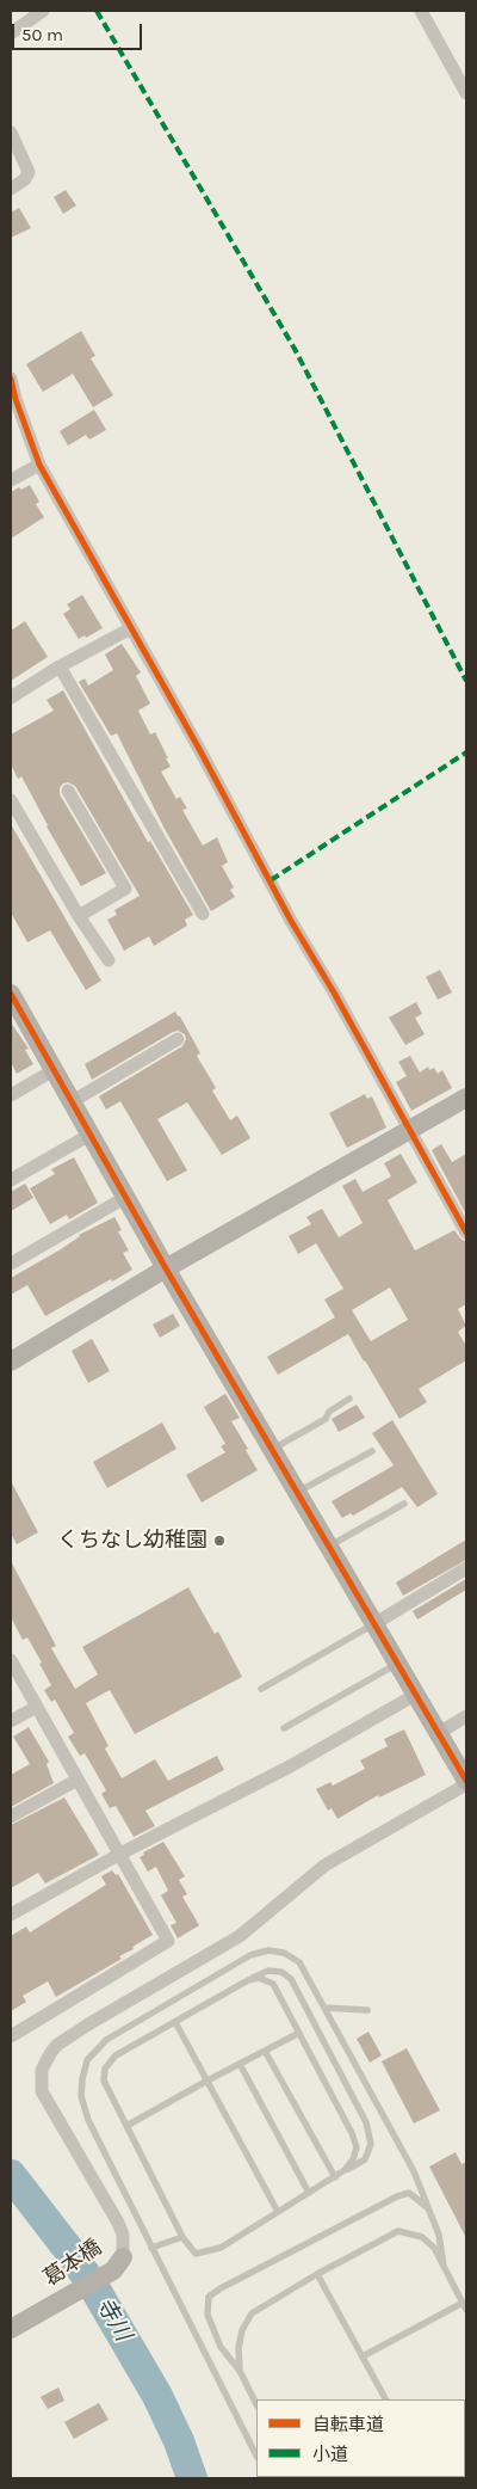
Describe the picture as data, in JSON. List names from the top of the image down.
{
  "streets": {
    "street": ["葛本橋"]
  },
  "water": ["寺川"],
  "places": ["くちなし幼稚園"],
  "legend": ["自転車道", "小道"],
  "scale_bar": "50 m"
}
